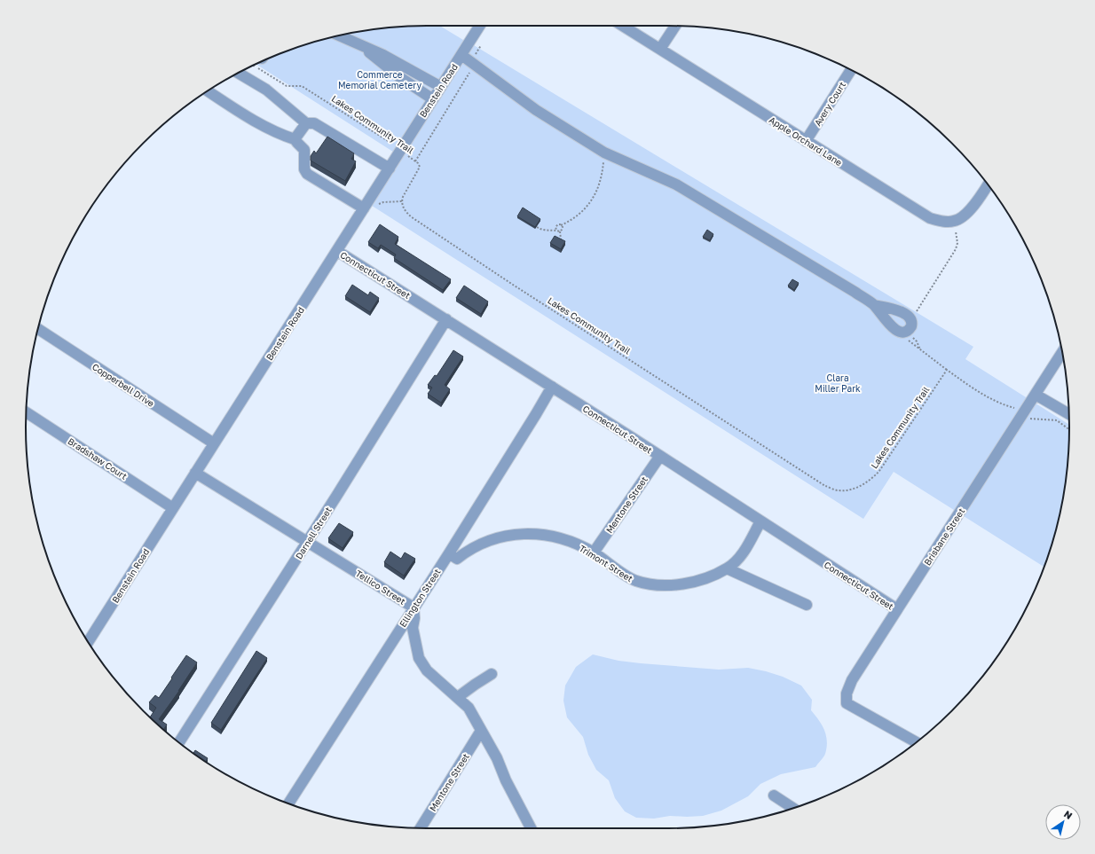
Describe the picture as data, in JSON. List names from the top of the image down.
{
  "streets": {
    "street": [
      "Benstein Road",
      "Avery Court",
      "Apple Orchard Lane",
      "Connecticut Street",
      "Copperbell Drive",
      "Bradshaw Court",
      "Mentone Street",
      "Darnell Street",
      "Brisbane Street",
      "Trimont Street",
      "Tellico Street",
      "Ellington Street"
    ],
    "path": ["Lakes Community Trail"]
  },
  "crossings": [
    ["Benstein Road", "Lakes Community Trail"],
    ["Benstein Road", "Connecticut Street"],
    ["Benstein Road", "Copperbell Drive"],
    ["Benstein Road", "Bradshaw Court"],
    ["Benstein Road", "Tellico Street"],
    ["Avery Court", "Apple Orchard Lane"],
    ["Connecticut Street", "Mentone Street"],
    ["Connecticut Street", "Darnell Street"],
    ["Connecticut Street", "Brisbane Street"],
    ["Connecticut Street", "Trimont Street"],
    ["Connecticut Street", "Ellington Street"],
    ["Mentone Street", "Trimont Street"],
    ["Mentone Street", "Tellico Street"],
    ["Darnell Street", "Tellico Street"],
    ["Trimont Street", "Ellington Street"],
    ["Tellico Street", "Ellington Street"]
  ],
  "parks": ["Commerce Memorial Cemetery", "Clara Miller Park"],
  "north": "top right"
}
